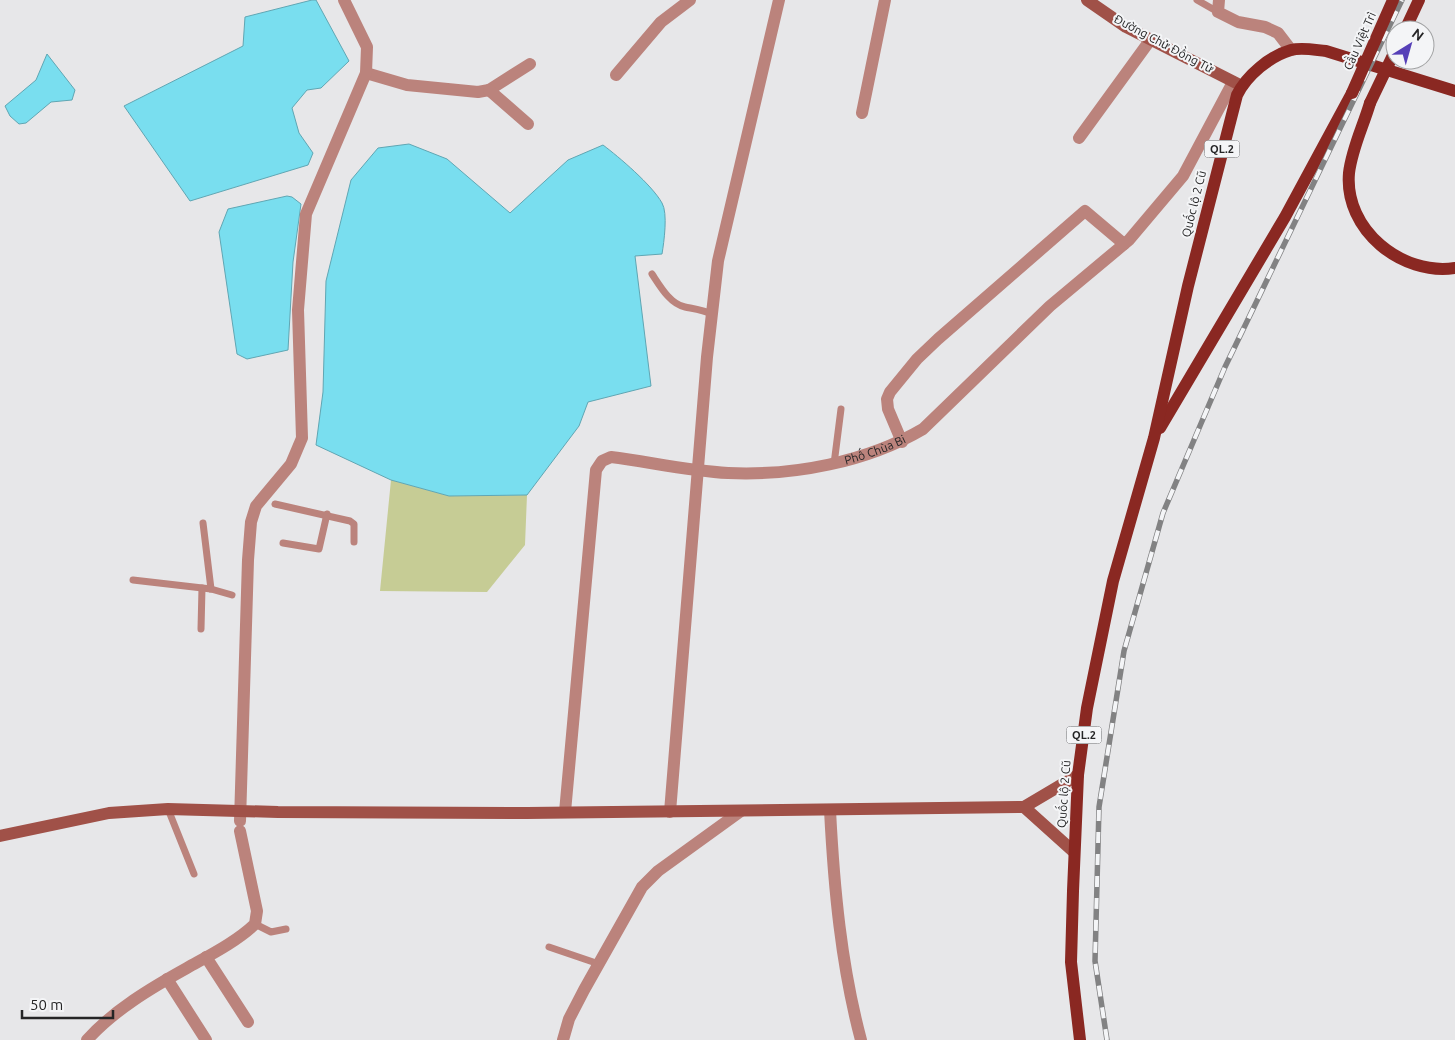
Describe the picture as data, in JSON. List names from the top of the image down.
{
  "streets": {
    "main road": ["Cầu Việt Trì", "QL.2", "Quốc lộ 2 Cũ"],
    "street": ["Đường Chử Đồng Tử", "Phố Chùa Bi"]
  },
  "crossings": [
    ["Cầu Việt Trì", "Quốc lộ 2 Cũ"],
    ["Đường Chử Đồng Tử", "Quốc lộ 2 Cũ"],
    ["Đường Chử Đồng Tử", "Phố Chùa Bi"],
    ["Quốc lộ 2 Cũ", "Phố Chùa Bi"]
  ],
  "scale_bar": "50 m",
  "north": "top right"
}
